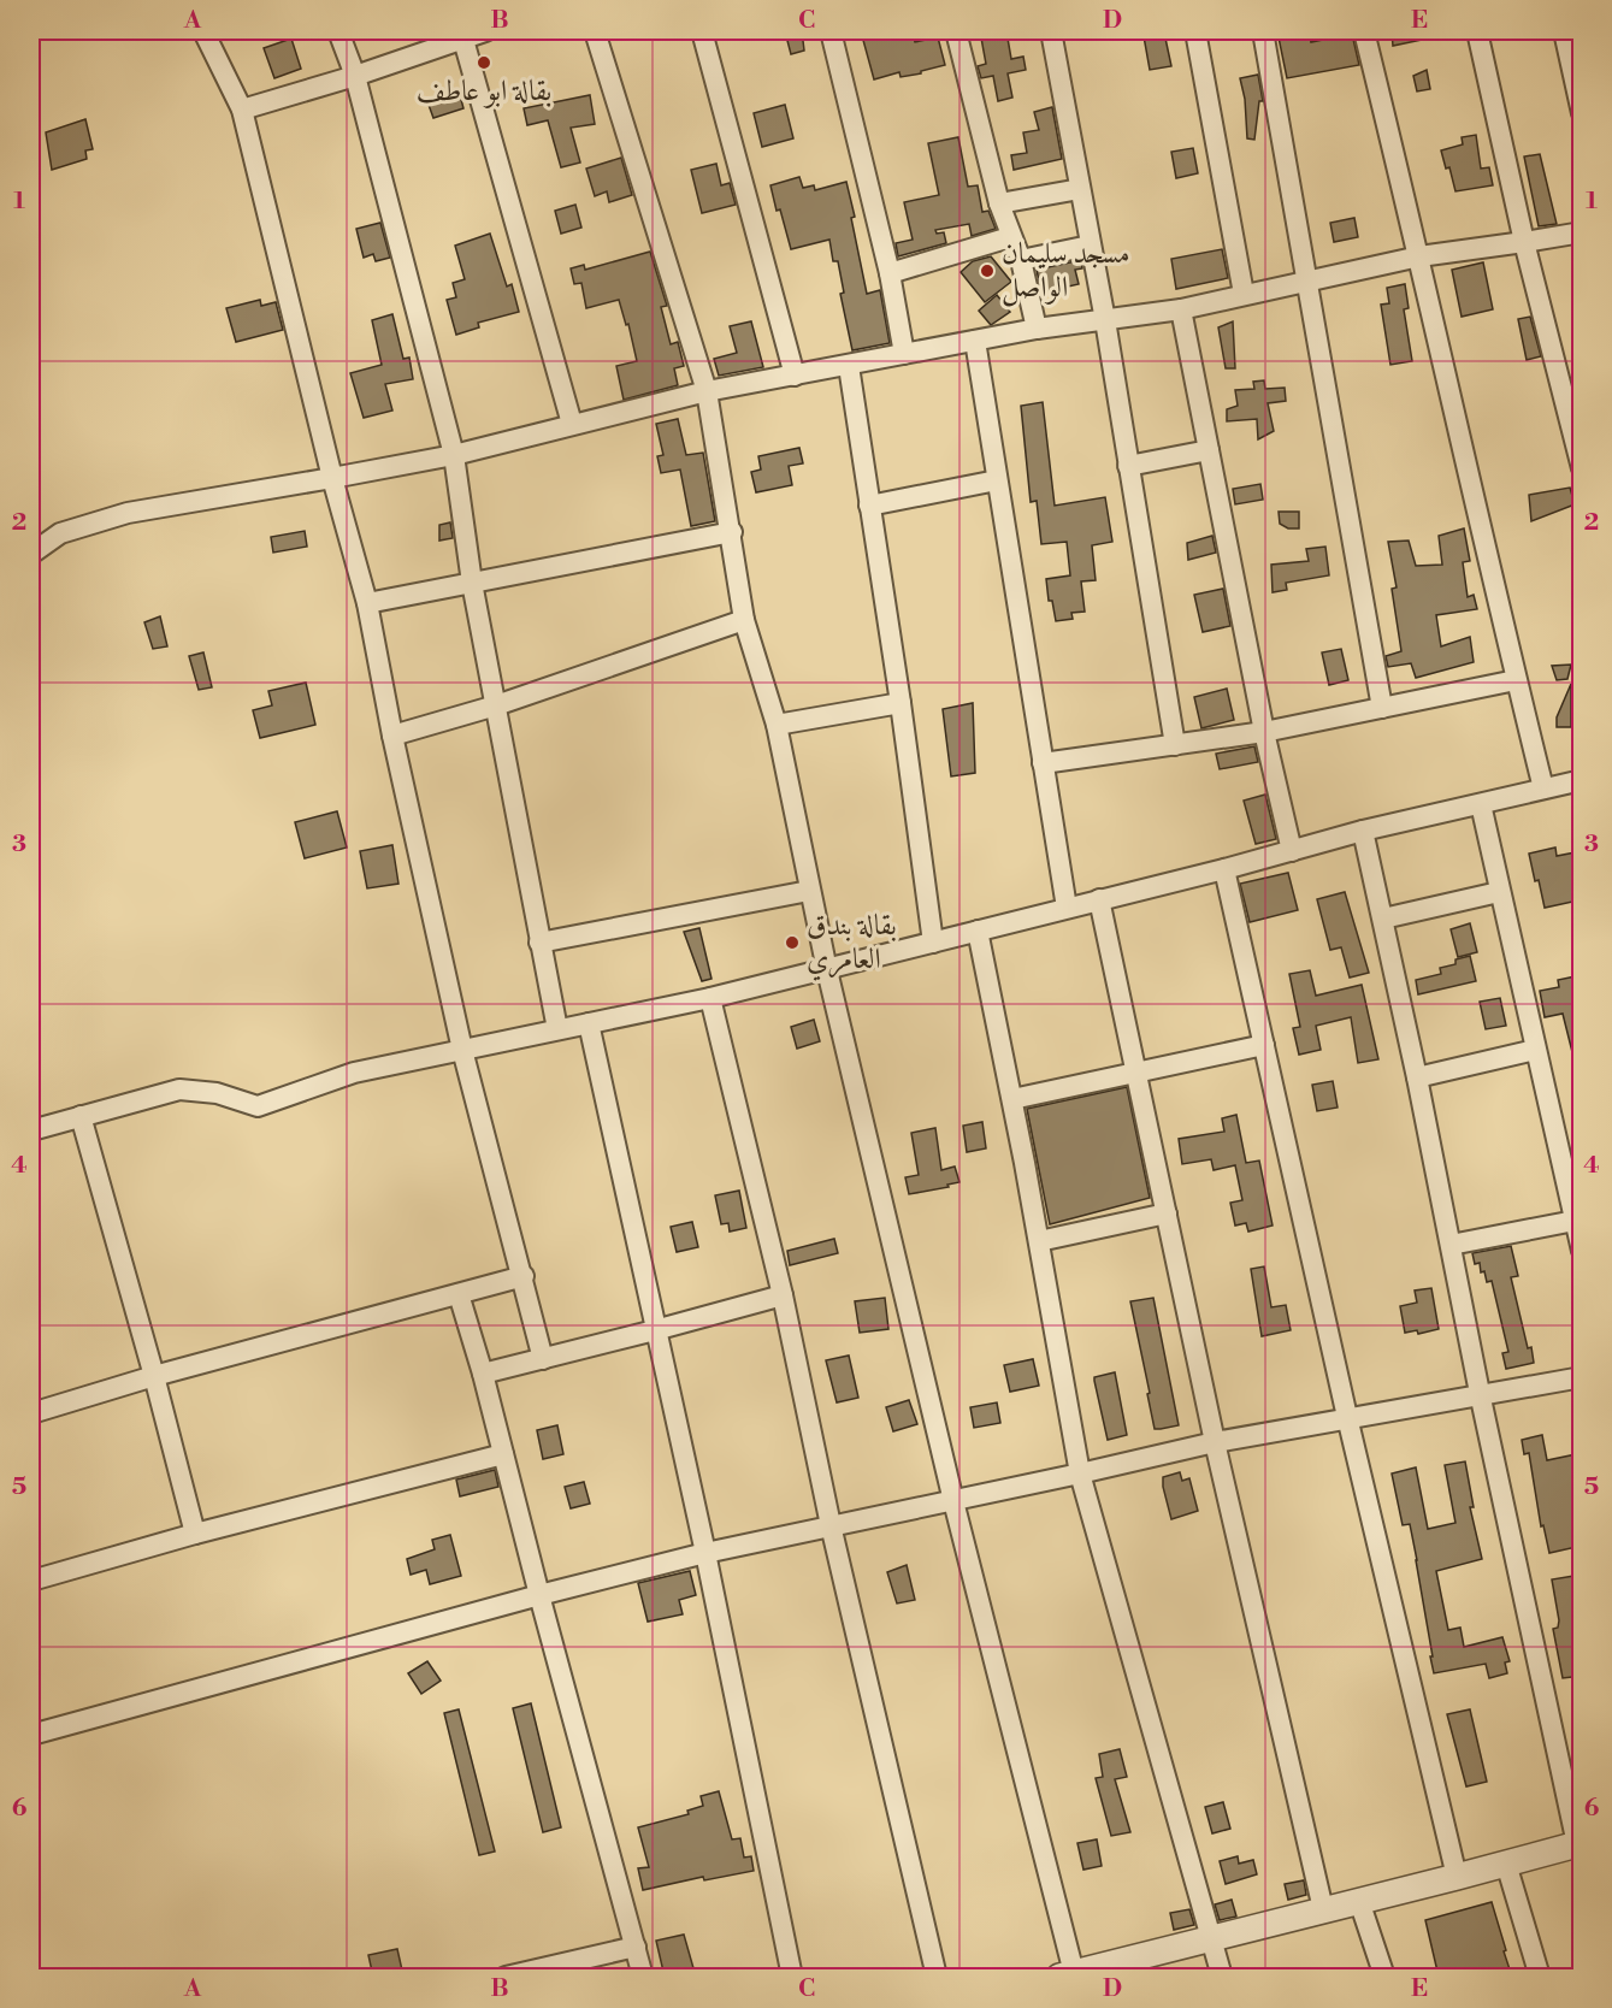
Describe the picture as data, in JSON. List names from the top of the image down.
{
  "places": ["بقالة ابو عاطف", "مسجد سليمان الواصل", "بقالة بندق العامري"],
  "grid": {
    "columns": [
      "A",
      "B",
      "C",
      "D",
      "E"
    ],
    "rows": [
      "1",
      "2",
      "3",
      "4",
      "5",
      "6"
    ]
  }
}
